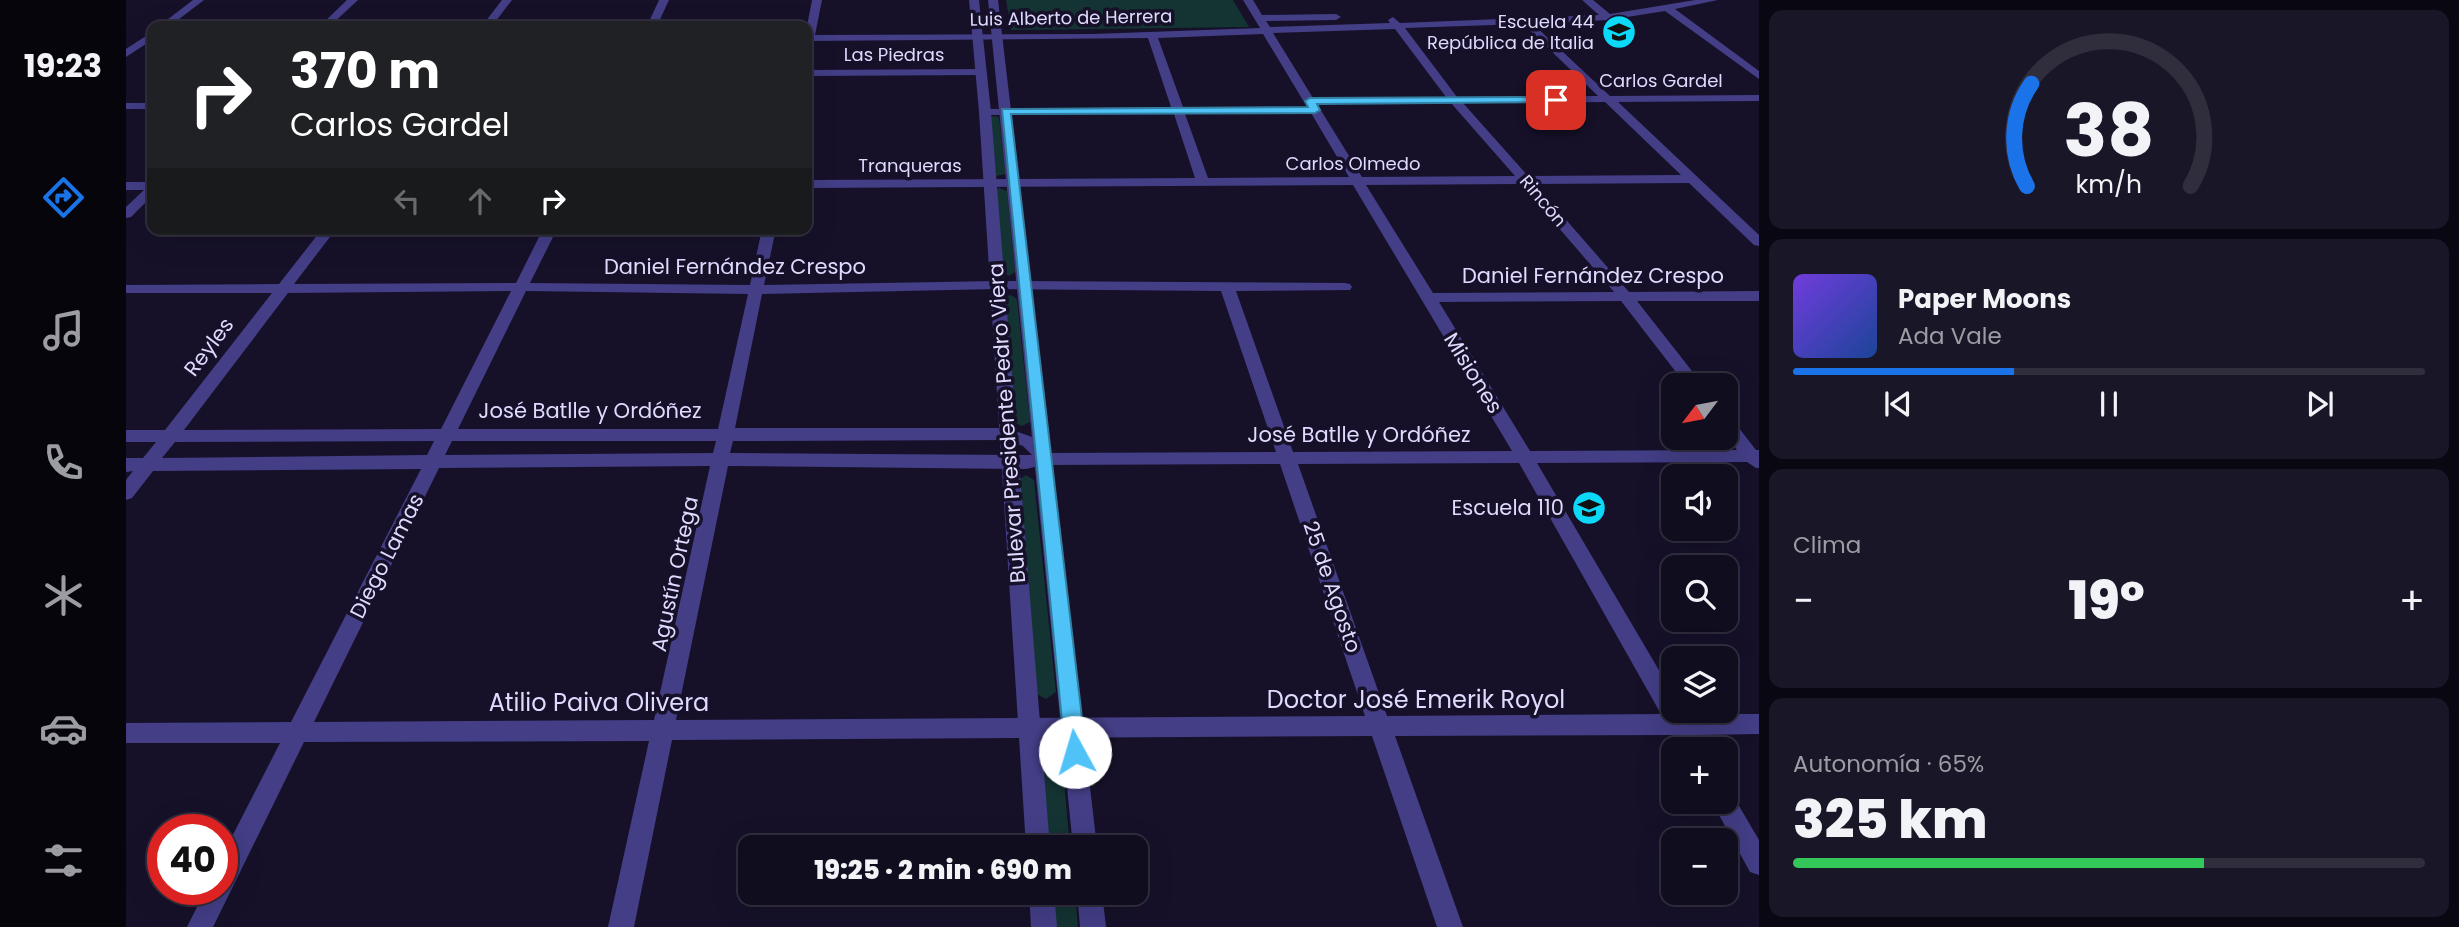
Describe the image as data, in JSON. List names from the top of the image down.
{
  "streets": {
    "street": [
      "Luis Alberto de Herrera",
      "Las Piedras",
      "Carlos Gardel",
      "Carlos Olmedo",
      "Tranqueras",
      "Rincón",
      "Daniel Fernández Crespo",
      "Reyles",
      "Misiones",
      "José Batlle y Ordóñez",
      "Bulevar Presidente Pedro Viera",
      "Diego Lamas",
      "Agustín Ortega",
      "25 de Agosto",
      "Doctor José Emerik Royol",
      "Atilio Paiva Olivera"
    ]
  },
  "crossings": [
    ["Luis Alberto de Herrera", "Rincón"],
    ["Luis Alberto de Herrera", "Misiones"],
    ["Luis Alberto de Herrera", "Bulevar Presidente Pedro Viera"],
    ["Las Piedras", "Bulevar Presidente Pedro Viera"],
    ["Carlos Gardel", "Rincón"],
    ["Carlos Gardel", "Misiones"],
    ["Carlos Gardel", "Bulevar Presidente Pedro Viera"],
    ["Carlos Olmedo", "Tranqueras"],
    ["Carlos Olmedo", "Rincón"],
    ["Carlos Olmedo", "Misiones"],
    ["Carlos Olmedo", "Bulevar Presidente Pedro Viera"],
    ["Tranqueras", "Bulevar Presidente Pedro Viera"],
    ["Rincón", "Daniel Fernández Crespo"],
    ["Daniel Fernández Crespo", "Reyles"],
    ["Daniel Fernández Crespo", "Misiones"],
    ["Daniel Fernández Crespo", "Bulevar Presidente Pedro Viera"],
    ["Daniel Fernández Crespo", "Diego Lamas"],
    ["Daniel Fernández Crespo", "Agustín Ortega"],
    ["Daniel Fernández Crespo", "25 de Agosto"],
    ["Reyles", "José Batlle y Ordóñez"],
    ["Misiones", "José Batlle y Ordóñez"],
    ["Misiones", "Doctor José Emerik Royol"],
    ["José Batlle y Ordóñez", "Bulevar Presidente Pedro Viera"],
    ["José Batlle y Ordóñez", "Diego Lamas"],
    ["José Batlle y Ordóñez", "Agustín Ortega"],
    ["José Batlle y Ordóñez", "25 de Agosto"],
    ["Bulevar Presidente Pedro Viera", "Doctor José Emerik Royol"],
    ["Bulevar Presidente Pedro Viera", "Atilio Paiva Olivera"],
    ["Diego Lamas", "Atilio Paiva Olivera"],
    ["Agustín Ortega", "Atilio Paiva Olivera"],
    ["25 de Agosto", "Doctor José Emerik Royol"],
    ["Doctor José Emerik Royol", "Atilio Paiva Olivera"]
  ],
  "places": {
    "school or university": ["Escuela 44 República de Italia", "Escuela 110"]
  },
  "north": "bottom left",
  "page": {
    "tabs": "19:23",
    "turn": ["370 m", "Carlos Gardel"],
    "song": ["Paper Moons", "Ada Vale"],
    "map_buttons": ["+", "−"],
    "tile": [
      "Clima",
      ["Autonomía · 65%", "325 km"]
    ],
    "heat": ["−", "19°", "+"],
    "limit": "40",
    "trip": "19:25 · 2 min · 690 m",
    "gauge": ["38", "km/h"]
  }
}
